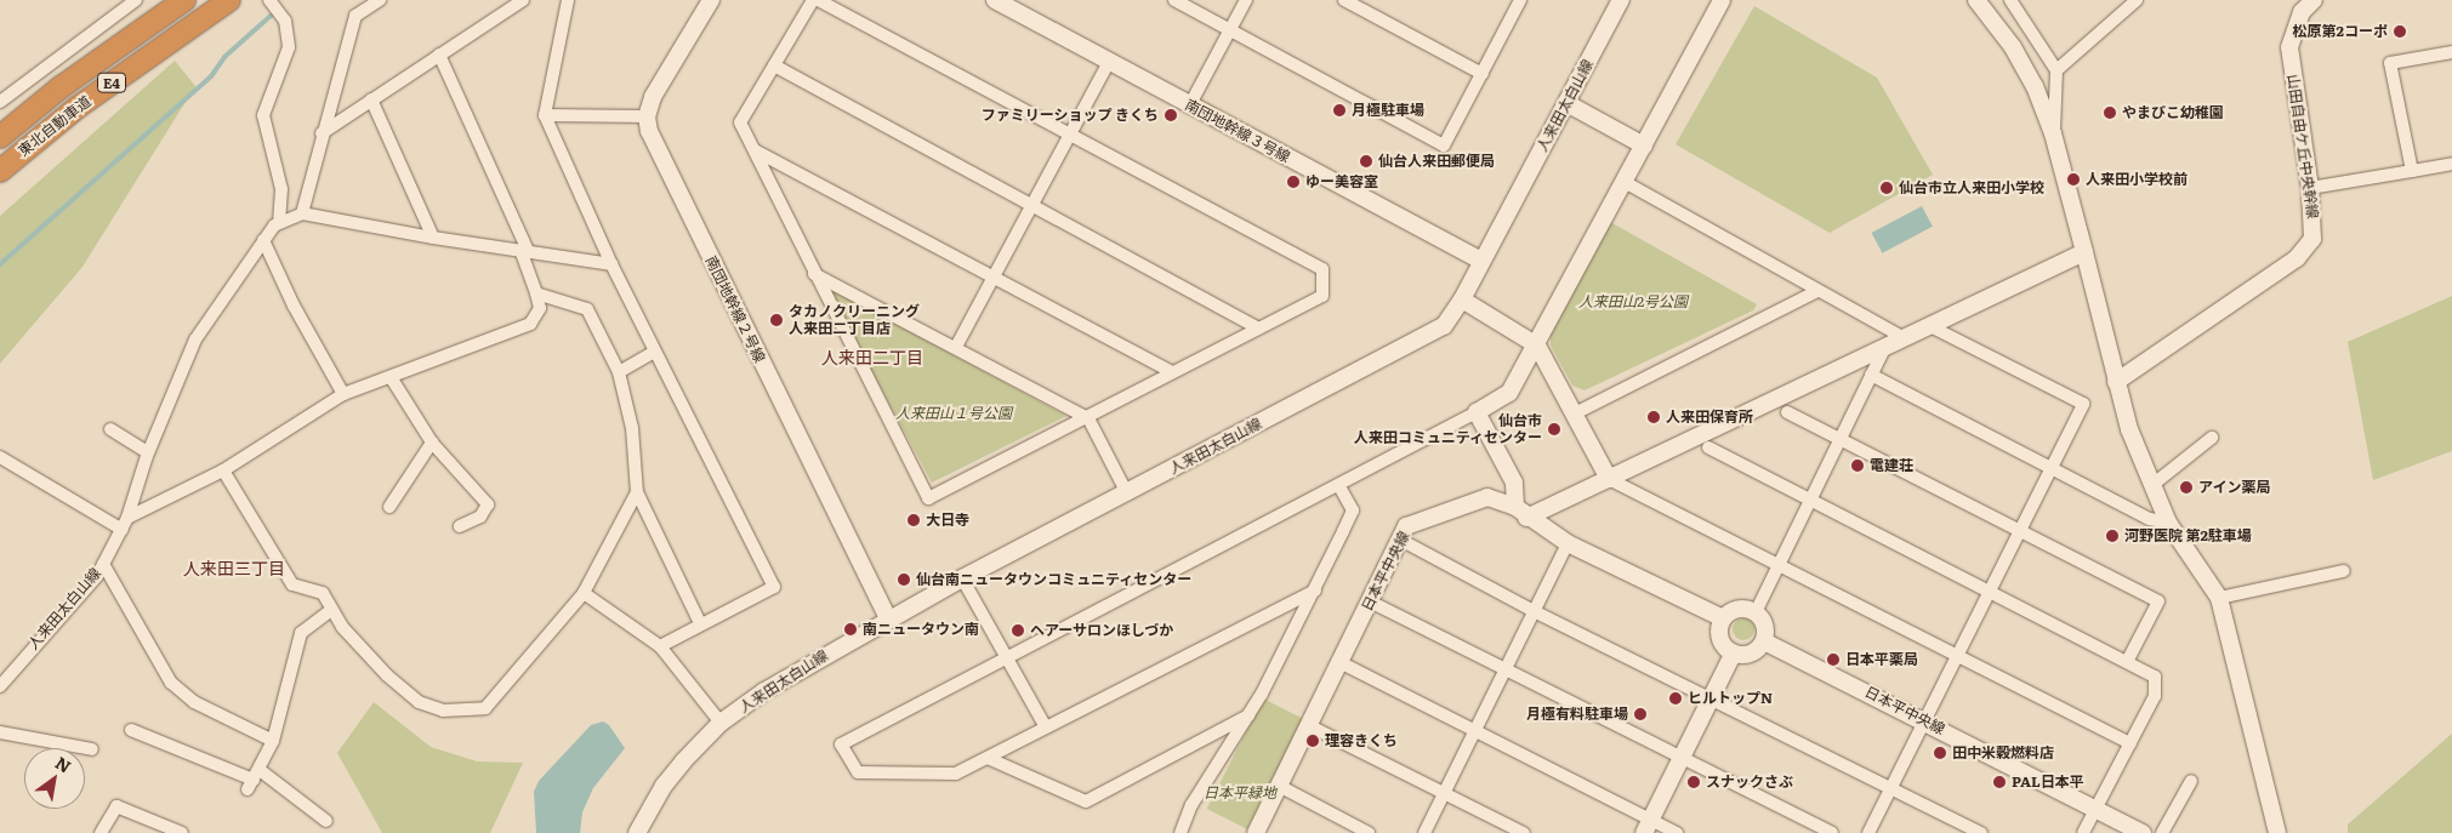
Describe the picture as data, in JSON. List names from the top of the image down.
{
  "streets": {
    "highway": ["E4", "東北自動車道"],
    "street": [
      "人来田太白山線",
      "南団地幹線３号線",
      "山田自由ケ丘中央幹線",
      "南団地幹線２号線",
      "日本平中央線"
    ]
  },
  "crossings": [
    ["人来田太白山線", "南団地幹線３号線"],
    ["人来田太白山線", "南団地幹線２号線"]
  ],
  "districts": ["人来田二丁目", "人来田三丁目"],
  "parks": ["人来田山2号公園", "人来田山１号公園", "日本平緑地"],
  "places": [
    "松原第2コーポ",
    "月極駐車場",
    "やまびこ幼稚園",
    "ファミリーショップ きくち",
    "仙台人来田郵便局",
    "人来田小学校前",
    "ゆー美容室",
    "仙台市立人来田小学校",
    "タカノクリーニング 人来田二丁目店",
    "人来田保育所",
    "仙台市 人来田コミュニティセンター",
    "電建荘",
    "アイン薬局",
    "大日寺",
    "河野医院 第2駐車場",
    "仙台南ニュータウンコミュニティセンター",
    "南ニュータウン南",
    "ヘアーサロンほしづか",
    "日本平薬局",
    "ヒルトップN",
    "月極有料駐車場",
    "理容きくち",
    "田中米穀燃料店",
    "スナックさぶ",
    "PAL日本平"
  ],
  "north": "top right"
}
